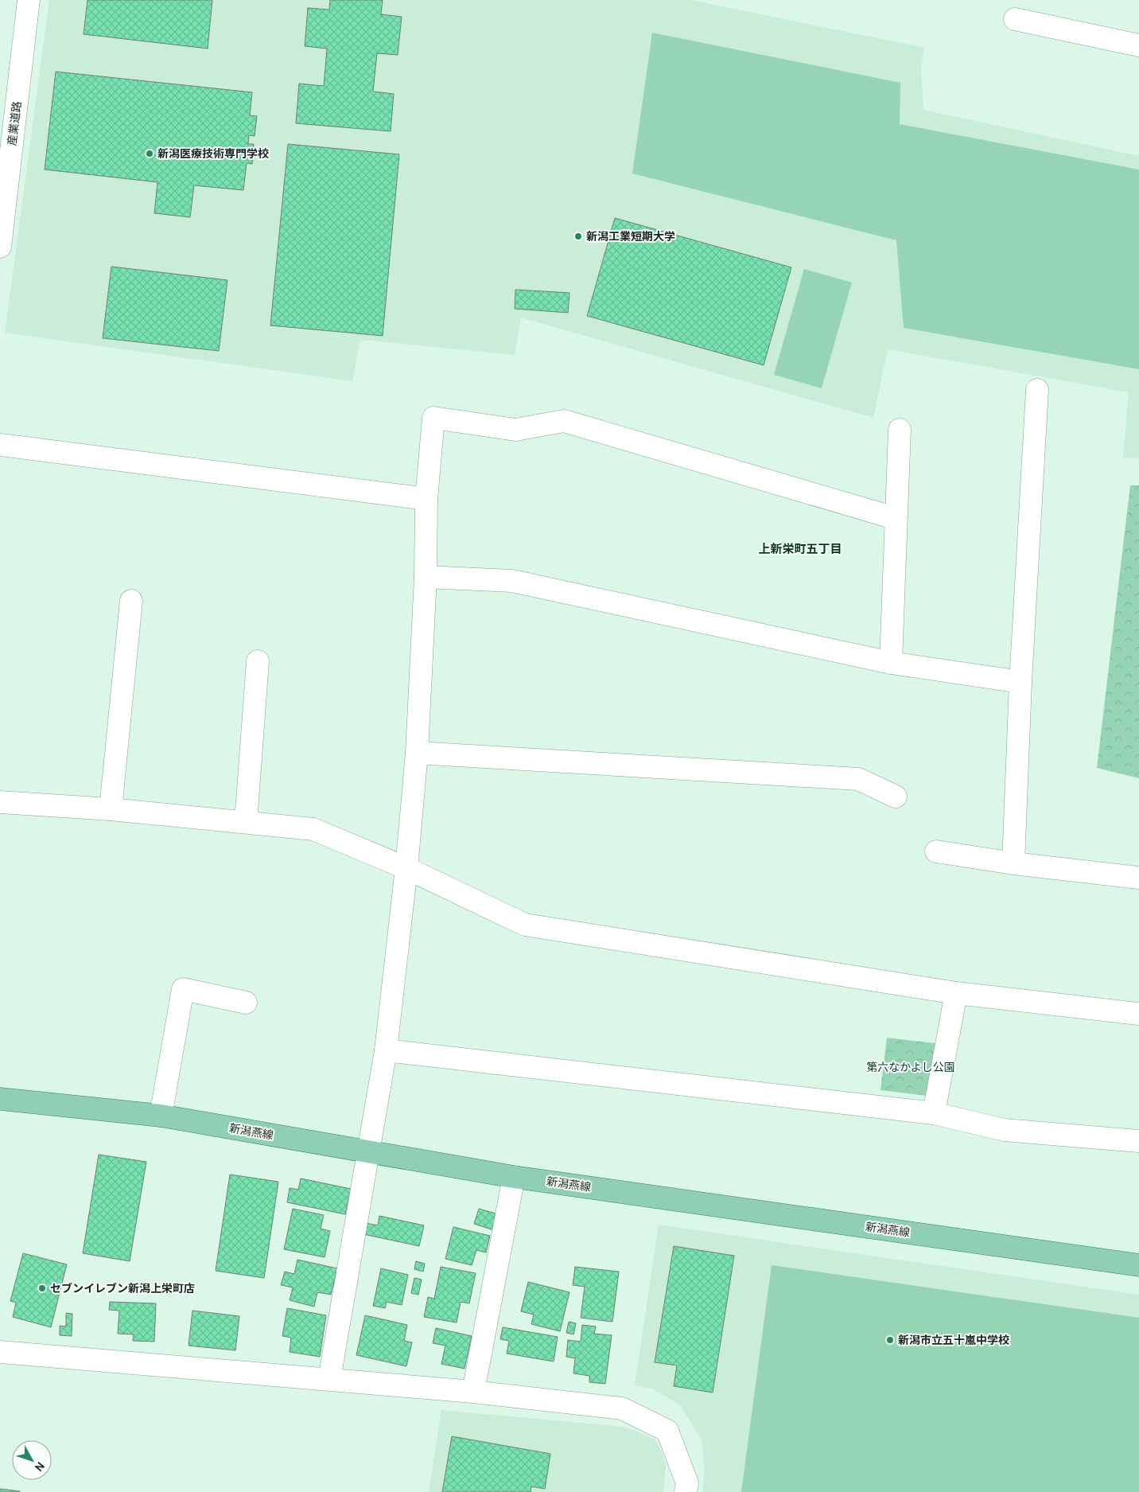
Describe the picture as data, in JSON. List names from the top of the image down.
{
  "streets": {
    "main road": ["新潟燕線"],
    "street": ["産業道路"]
  },
  "districts": ["上新栄町五丁目"],
  "parks": ["第六なかよし公園"],
  "places": [
    "新潟医療技術専門学校",
    "新潟工業短期大学",
    "セブンイレブン新潟上栄町店",
    "新潟市立五十嵐中学校"
  ],
  "north": "bottom right"
}
